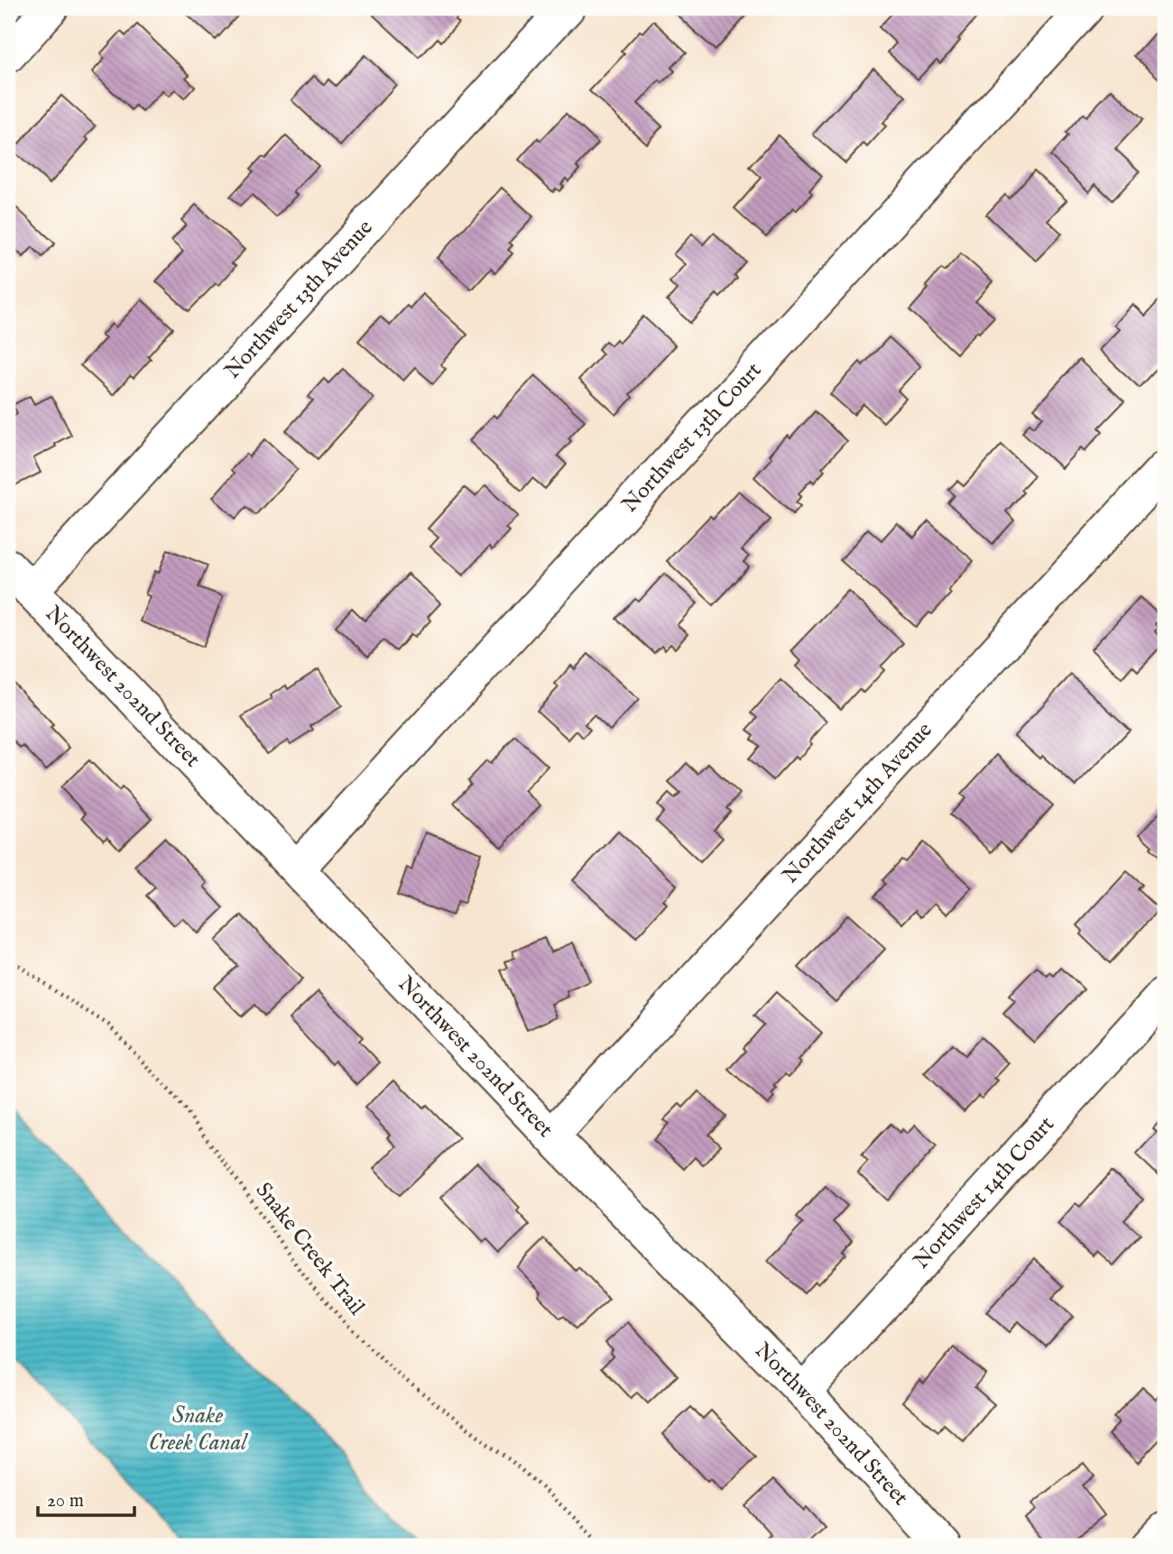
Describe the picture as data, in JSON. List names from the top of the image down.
{
  "streets": {
    "street": [
      "Northwest 13th Avenue",
      "Northwest 13th Court",
      "Northwest 202nd Street",
      "Northwest 14th Avenue",
      "Northwest 14th Court"
    ],
    "path": ["Snake Creek Trail"]
  },
  "crossings": [
    ["Northwest 13th Avenue", "Northwest 202nd Street"],
    ["Northwest 13th Court", "Northwest 202nd Street"],
    ["Northwest 202nd Street", "Northwest 14th Avenue"],
    ["Northwest 202nd Street", "Northwest 14th Court"]
  ],
  "water": ["Snake Creek Canal"],
  "scale_bar": "20 m"
}
